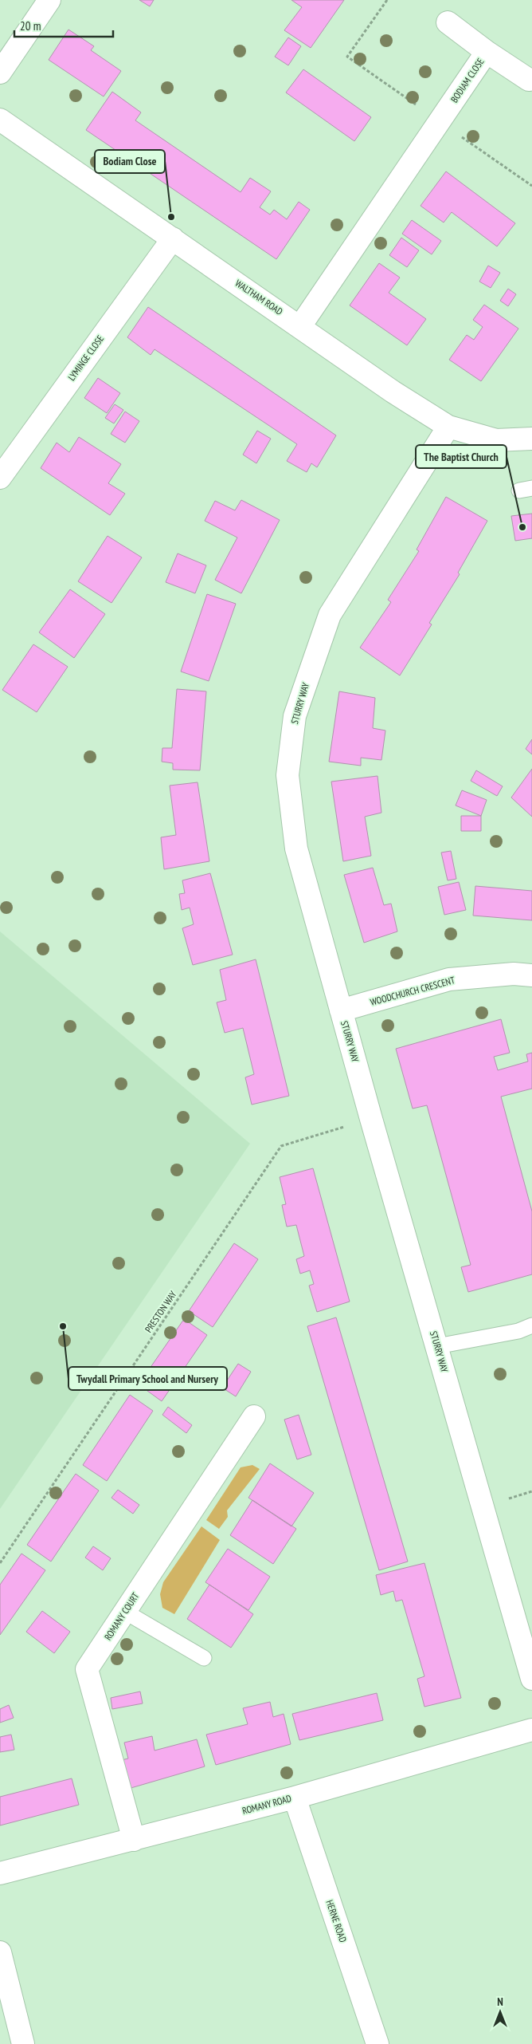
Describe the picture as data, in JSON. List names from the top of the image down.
{
  "streets": {
    "street": [
      "BODIAM CLOSE",
      "WALTHAM ROAD",
      "LYMINGE CLOSE",
      "STURRY WAY",
      "WOODCHURCH CRESCENT",
      "ROMANY COURT",
      "ROMANY ROAD",
      "HERNE ROAD"
    ],
    "path": ["PRESTON WAY"]
  },
  "crossings": [
    ["BODIAM CLOSE", "WALTHAM ROAD"],
    ["WALTHAM ROAD", "LYMINGE CLOSE"],
    ["WALTHAM ROAD", "STURRY WAY"],
    ["STURRY WAY", "WOODCHURCH CRESCENT"],
    ["STURRY WAY", "PRESTON WAY"],
    ["ROMANY COURT", "ROMANY ROAD"],
    ["ROMANY ROAD", "HERNE ROAD"]
  ],
  "places": ["Bodiam Close", "The Baptist Church", "Twydall Primary School and Nursery"],
  "scale_bar": "20 m",
  "north": "top"
}
